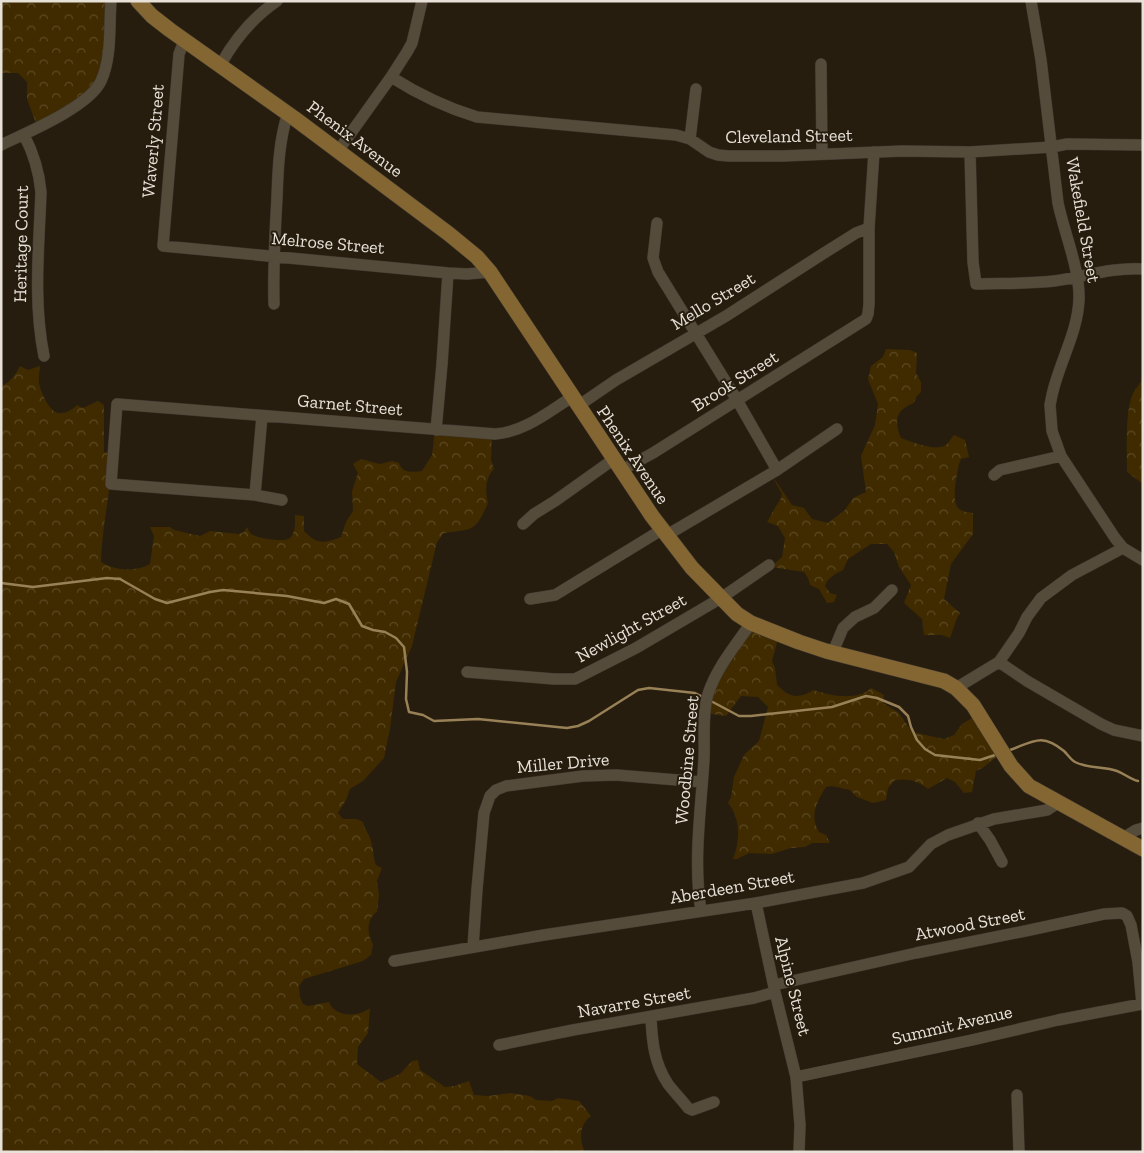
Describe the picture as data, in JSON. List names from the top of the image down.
{
  "streets": {
    "main road": ["Phenix Avenue"],
    "street": [
      "Cleveland Street",
      "Waverly Street",
      "Wakefield Street",
      "Melrose Street",
      "Heritage Court",
      "Mello Street",
      "Brook Street",
      "Garnet Street",
      "Newlight Street",
      "Woodbine Street",
      "Miller Drive",
      "Aberdeen Street",
      "Atwood Street",
      "Alpine Street",
      "Navarre Street",
      "Summit Avenue"
    ]
  },
  "crossings": [
    ["Cleveland Street", "Wakefield Street"],
    ["Phenix Avenue", "Waverly Street"],
    ["Phenix Avenue", "Melrose Street"],
    ["Phenix Avenue", "Mello Street"],
    ["Phenix Avenue", "Brook Street"],
    ["Phenix Avenue", "Garnet Street"],
    ["Phenix Avenue", "Newlight Street"],
    ["Phenix Avenue", "Woodbine Street"],
    ["Phenix Avenue", "Aberdeen Street"],
    ["Waverly Street", "Melrose Street"],
    ["Mello Street", "Brook Street"],
    ["Mello Street", "Garnet Street"],
    ["Woodbine Street", "Miller Drive"],
    ["Woodbine Street", "Aberdeen Street"],
    ["Miller Drive", "Aberdeen Street"],
    ["Aberdeen Street", "Alpine Street"],
    ["Atwood Street", "Alpine Street"],
    ["Atwood Street", "Navarre Street"],
    ["Atwood Street", "Summit Avenue"],
    ["Alpine Street", "Navarre Street"],
    ["Alpine Street", "Summit Avenue"]
  ]
}
